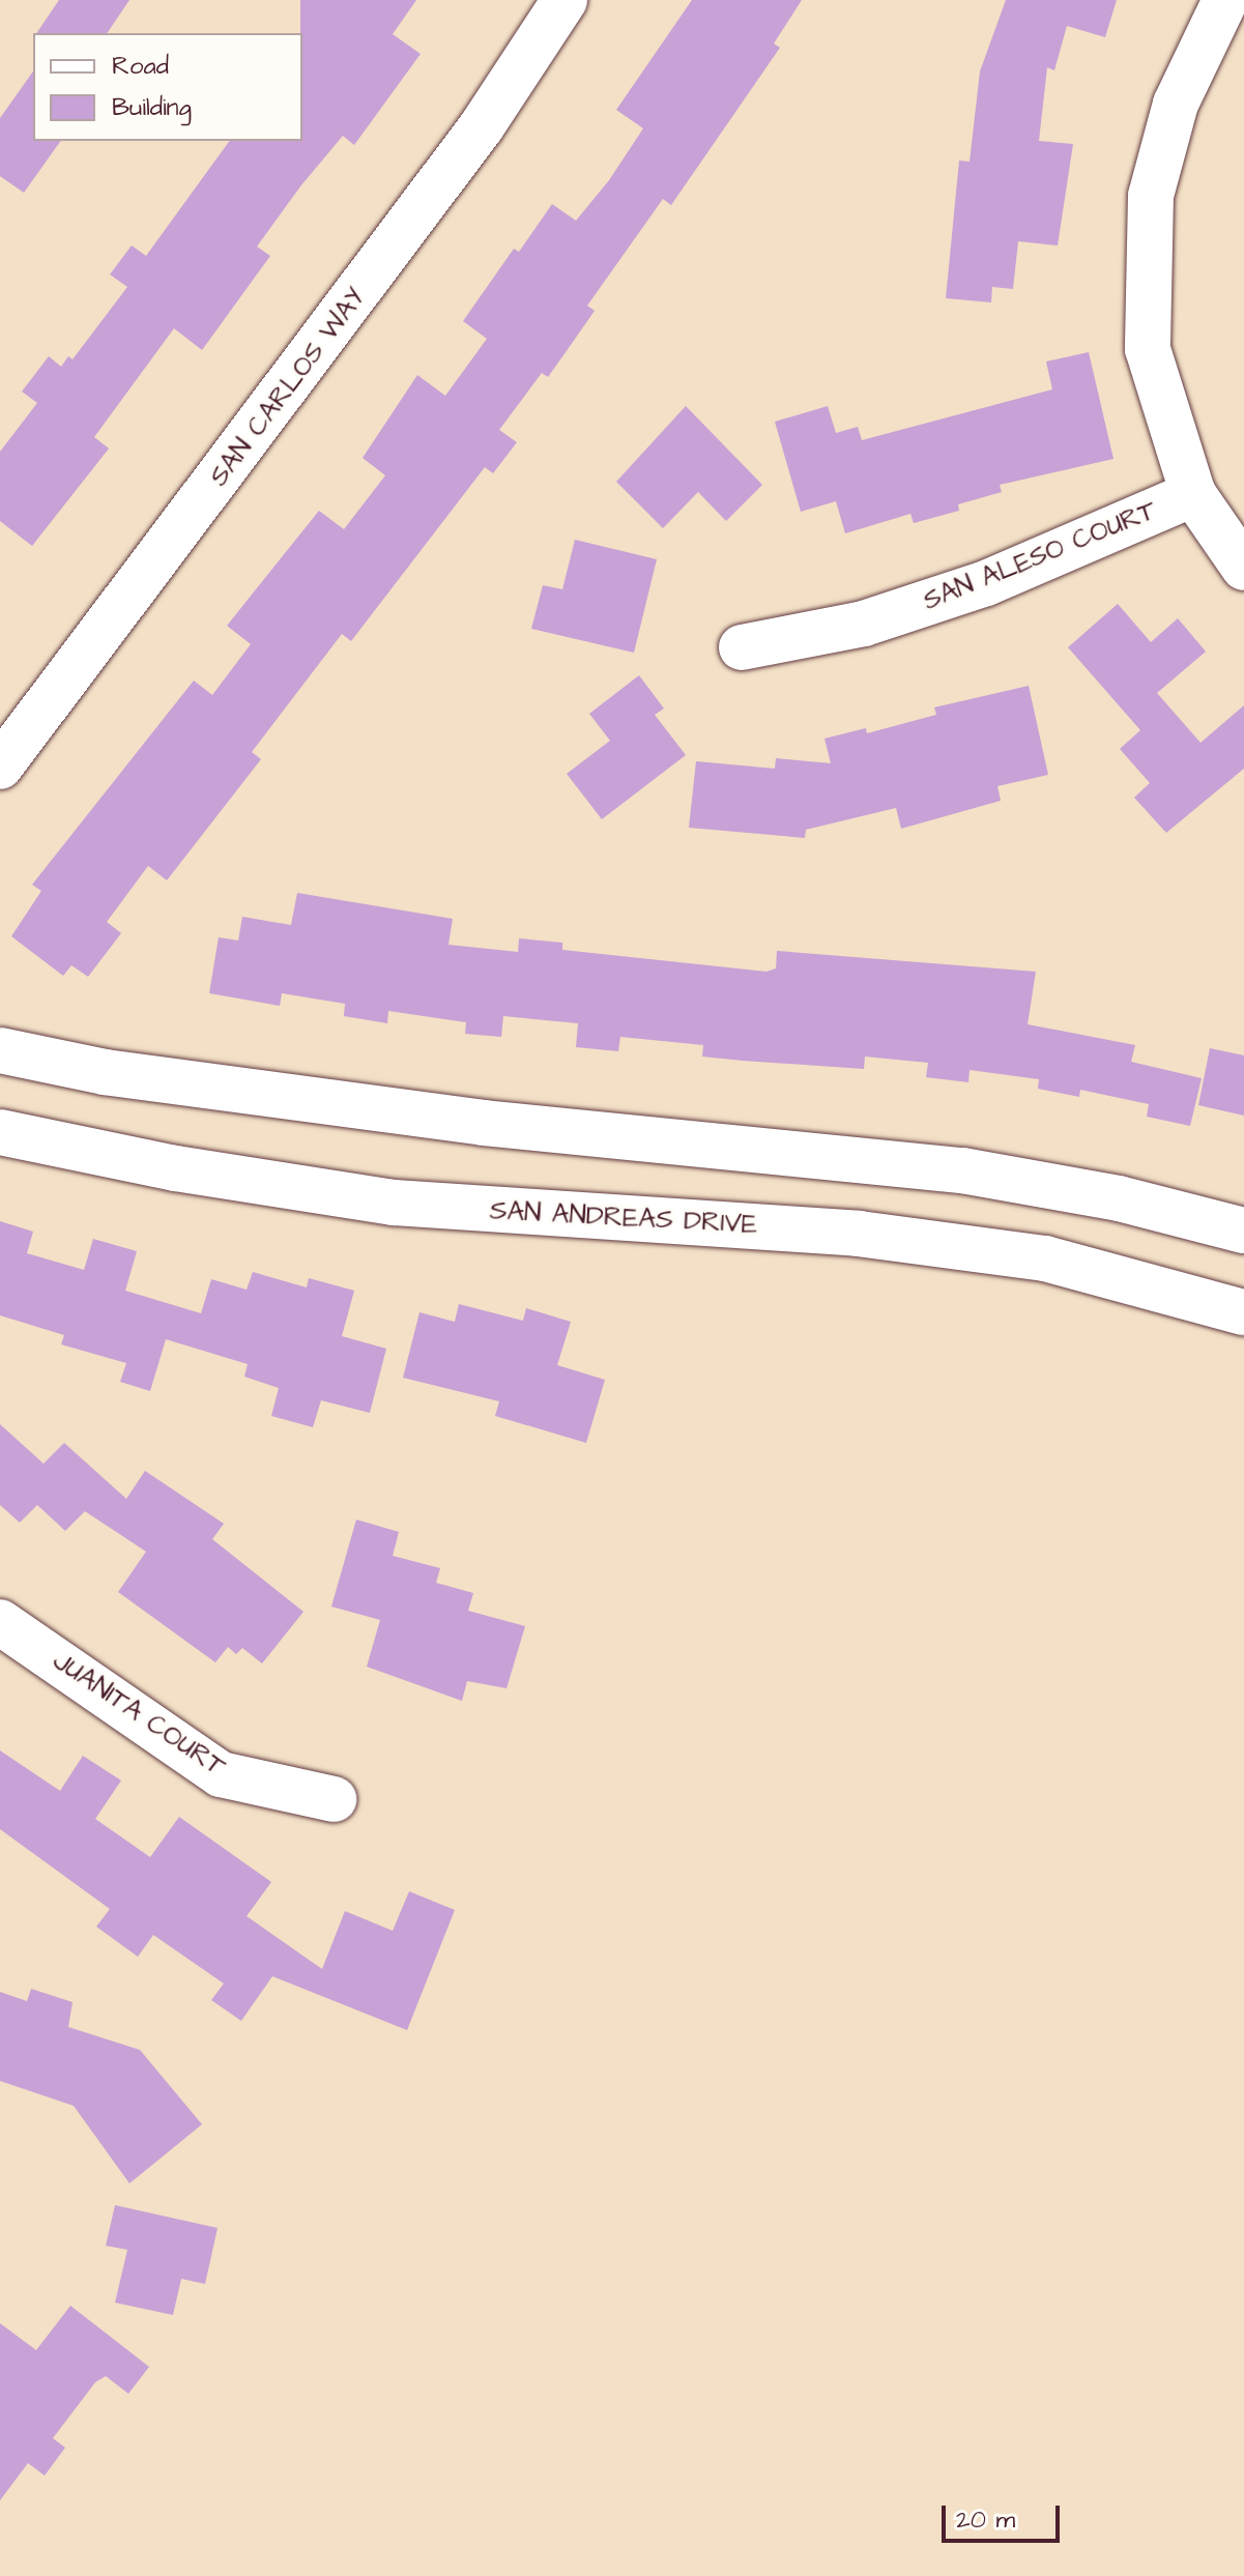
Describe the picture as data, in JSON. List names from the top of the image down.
{
  "streets": {
    "street": [
      "SAN CARLOS WAY",
      "SAN ALESO COURT",
      "SAN ANDREAS DRIVE",
      "JUANITA COURT"
    ]
  },
  "legend": ["Road", "Building"],
  "scale_bar": "20 m"
}
